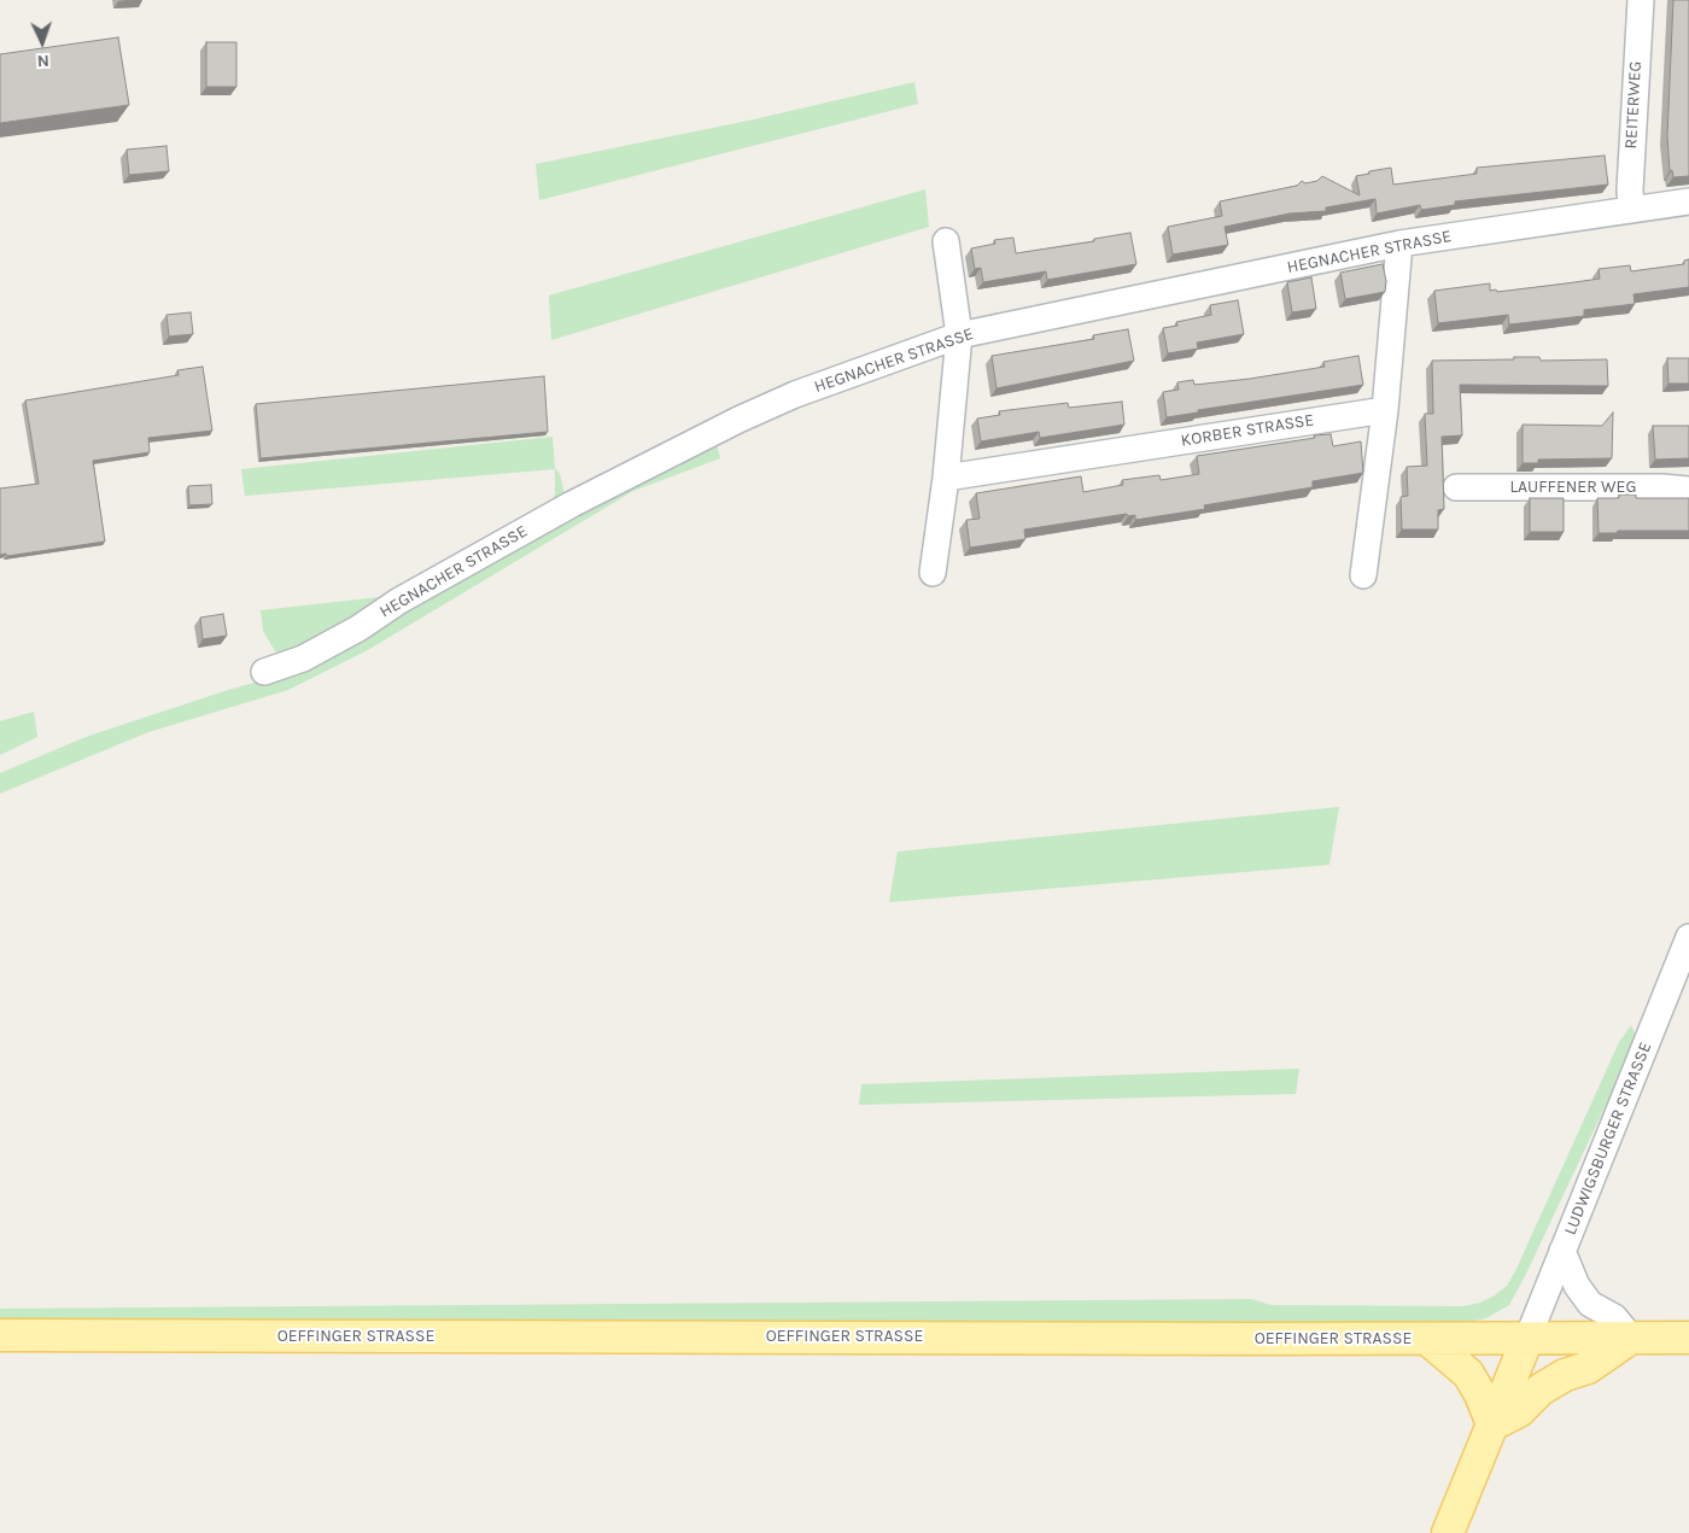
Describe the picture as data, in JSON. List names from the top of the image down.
{
  "streets": {
    "main road": ["OEFFINGER STRASSE"],
    "street": [
      "REITERWEG",
      "HEGNACHER STRASSE",
      "KORBER STRASSE",
      "LAUFFENER WEG",
      "LUDWIGSBURGER STRASSE"
    ]
  },
  "crossings": [
    ["REITERWEG", "HEGNACHER STRASSE"],
    ["LUDWIGSBURGER STRASSE", "OEFFINGER STRASSE"]
  ],
  "north": "bottom"
}
